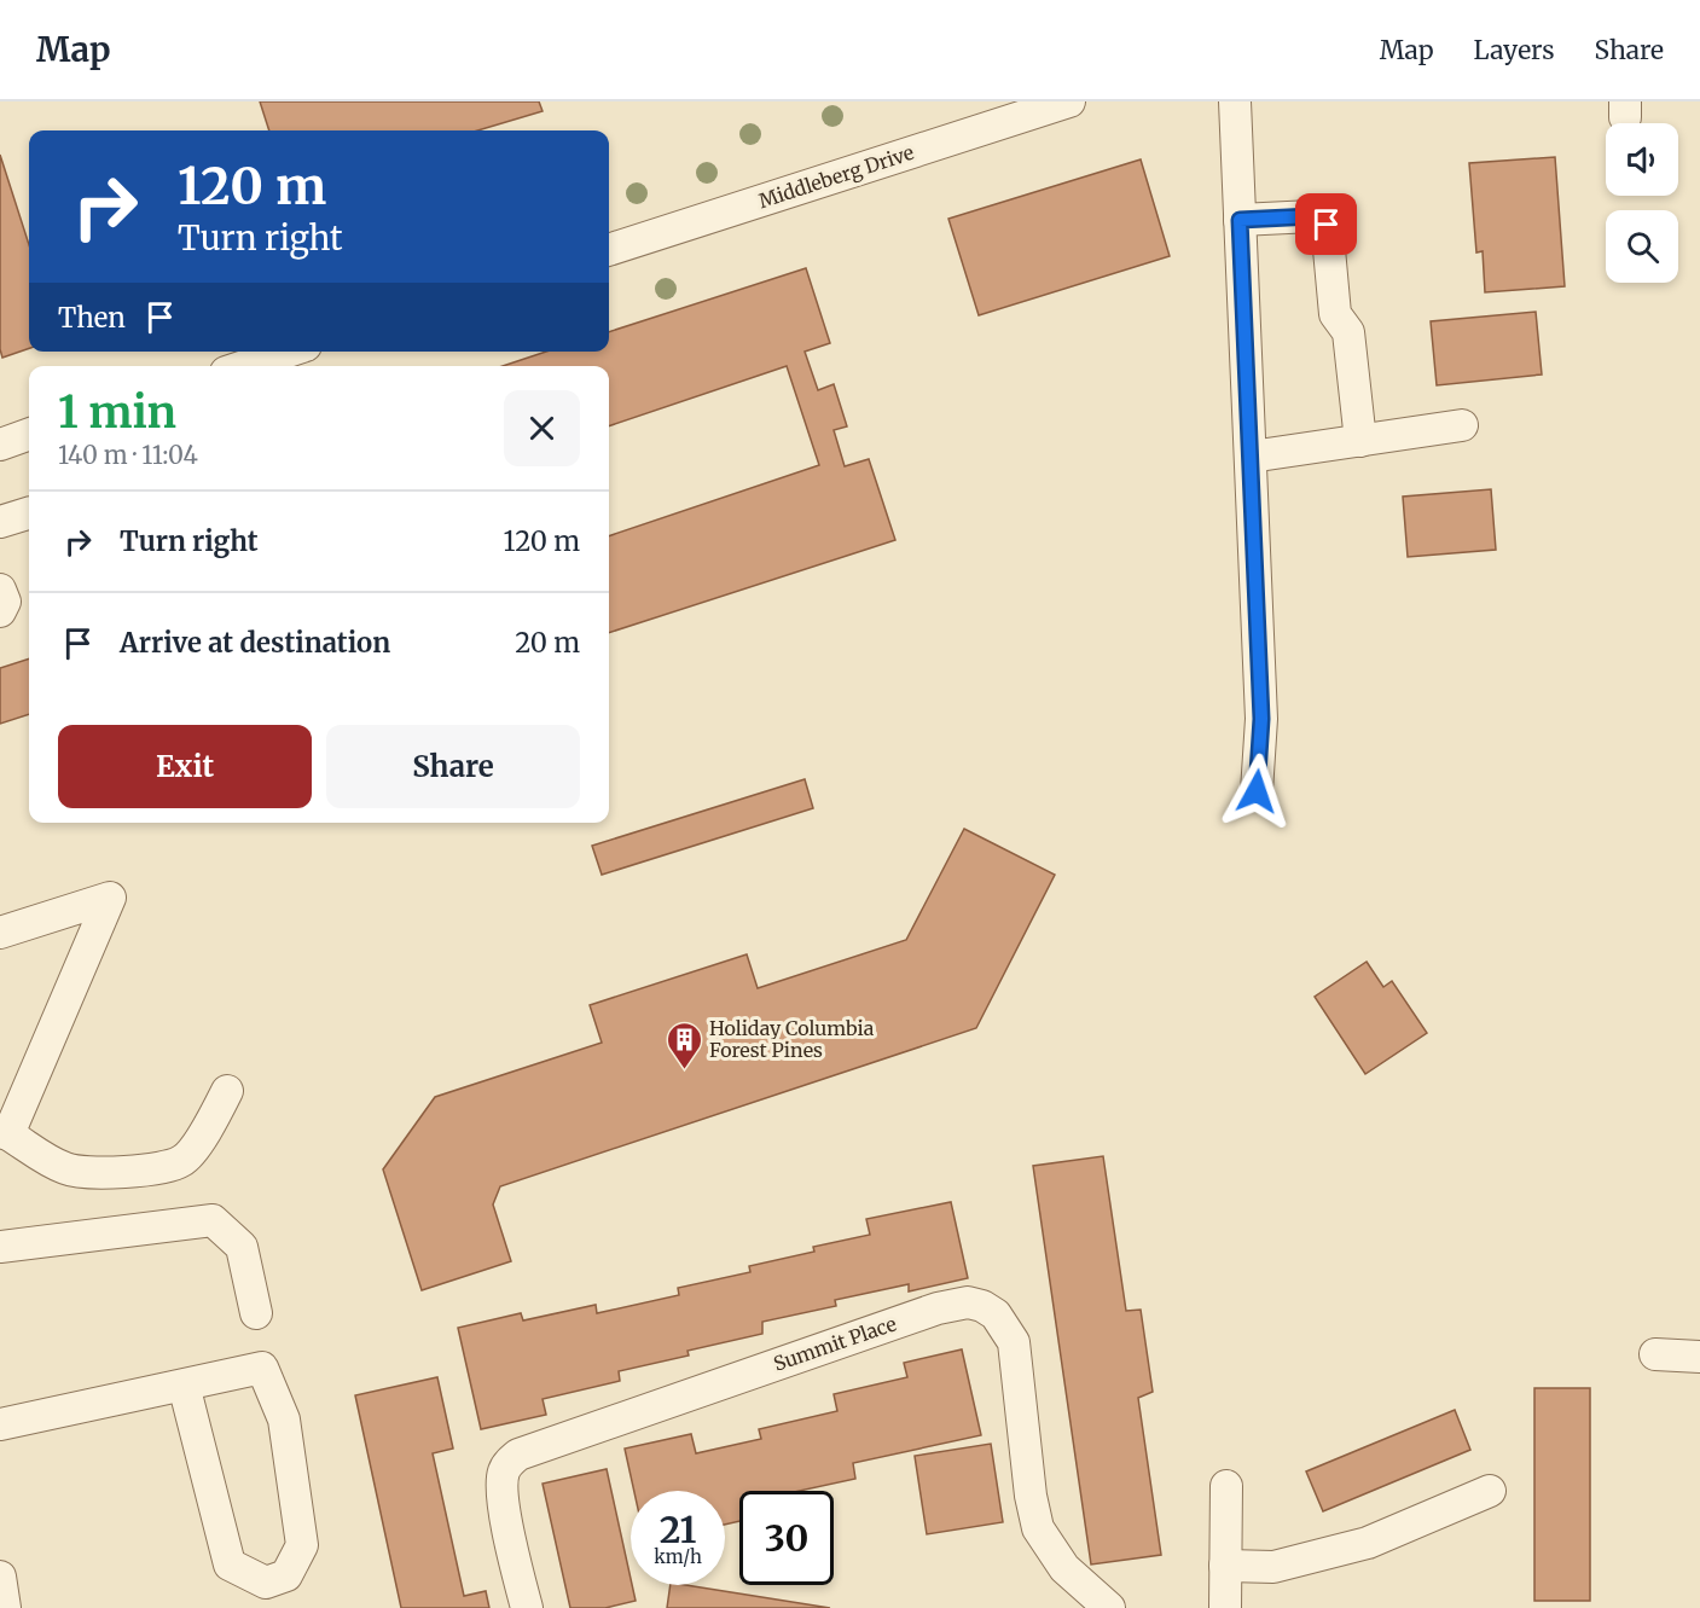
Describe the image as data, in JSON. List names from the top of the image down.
{
  "streets": {
    "street": ["Middleberg Drive", "Summit Place"]
  },
  "places": {
    "building": ["Holiday Columbia Forest Pines"]
  },
  "page": {
    "header": "Map",
    "nav": ["Map", "Layers", "Share"],
    "turn": ["120 m", "Turn right"],
    "then": "Then",
    "heading": ["1 min", "140 m · 11:04"],
    "list": [
      {
        "name": "Turn right",
        "value": "120 m"
      },
      {
        "name": "Arrive at destination",
        "value": "20 m"
      }
    ],
    "buttons": ["Exit", "Share"],
    "speed": "21 km/h",
    "limit": "30"
  }
}
